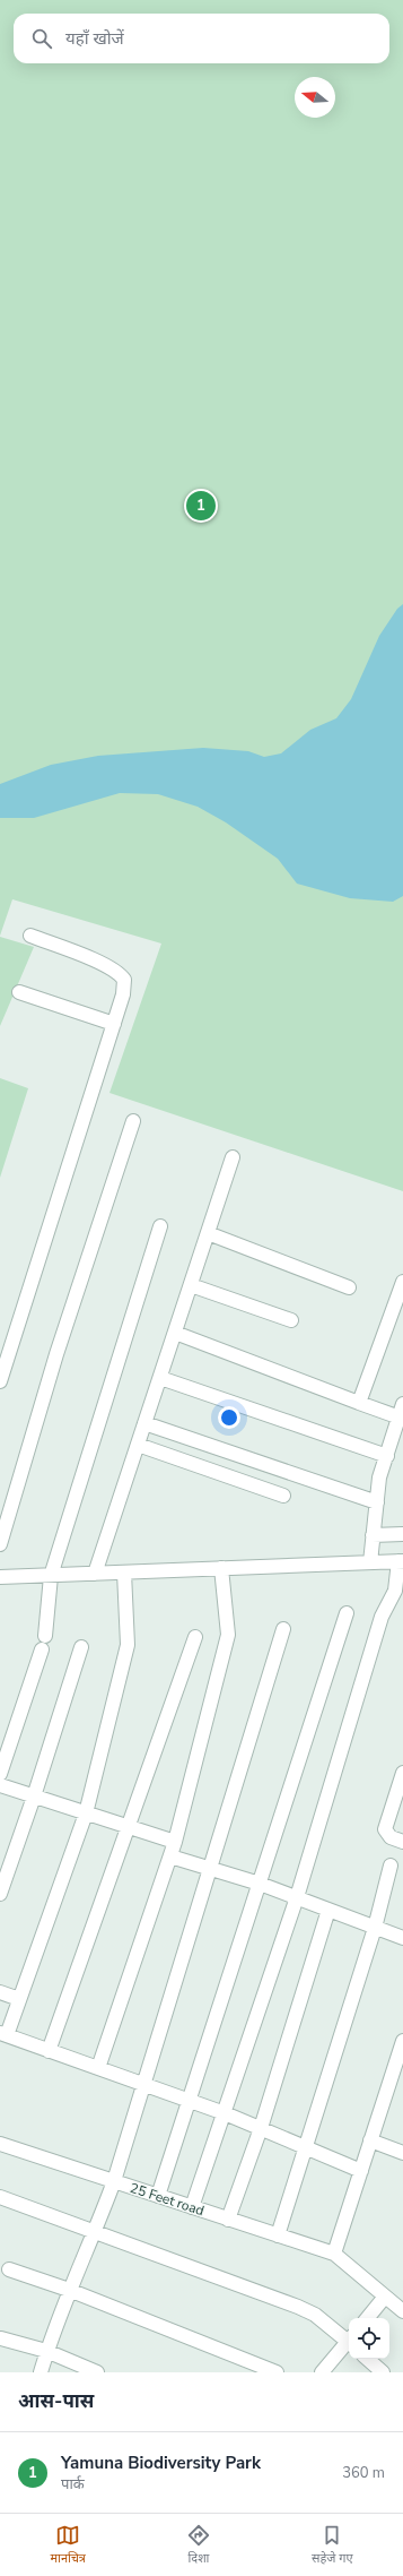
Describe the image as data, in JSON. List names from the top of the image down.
{
  "streets": {
    "street": ["25 Feet road"]
  },
  "north": "left",
  "page": {
    "search": "यहाँ खोजें",
    "pins": "1",
    "heading": "आस-पास",
    "list": [
      {
        "mark": "1",
        "name": "Yamuna Biodiversity Park",
        "note": "पार्क",
        "value": "360 m"
      }
    ],
    "nav": ["मानचित्र", "दिशा", "सहेजे गए"]
  }
}
